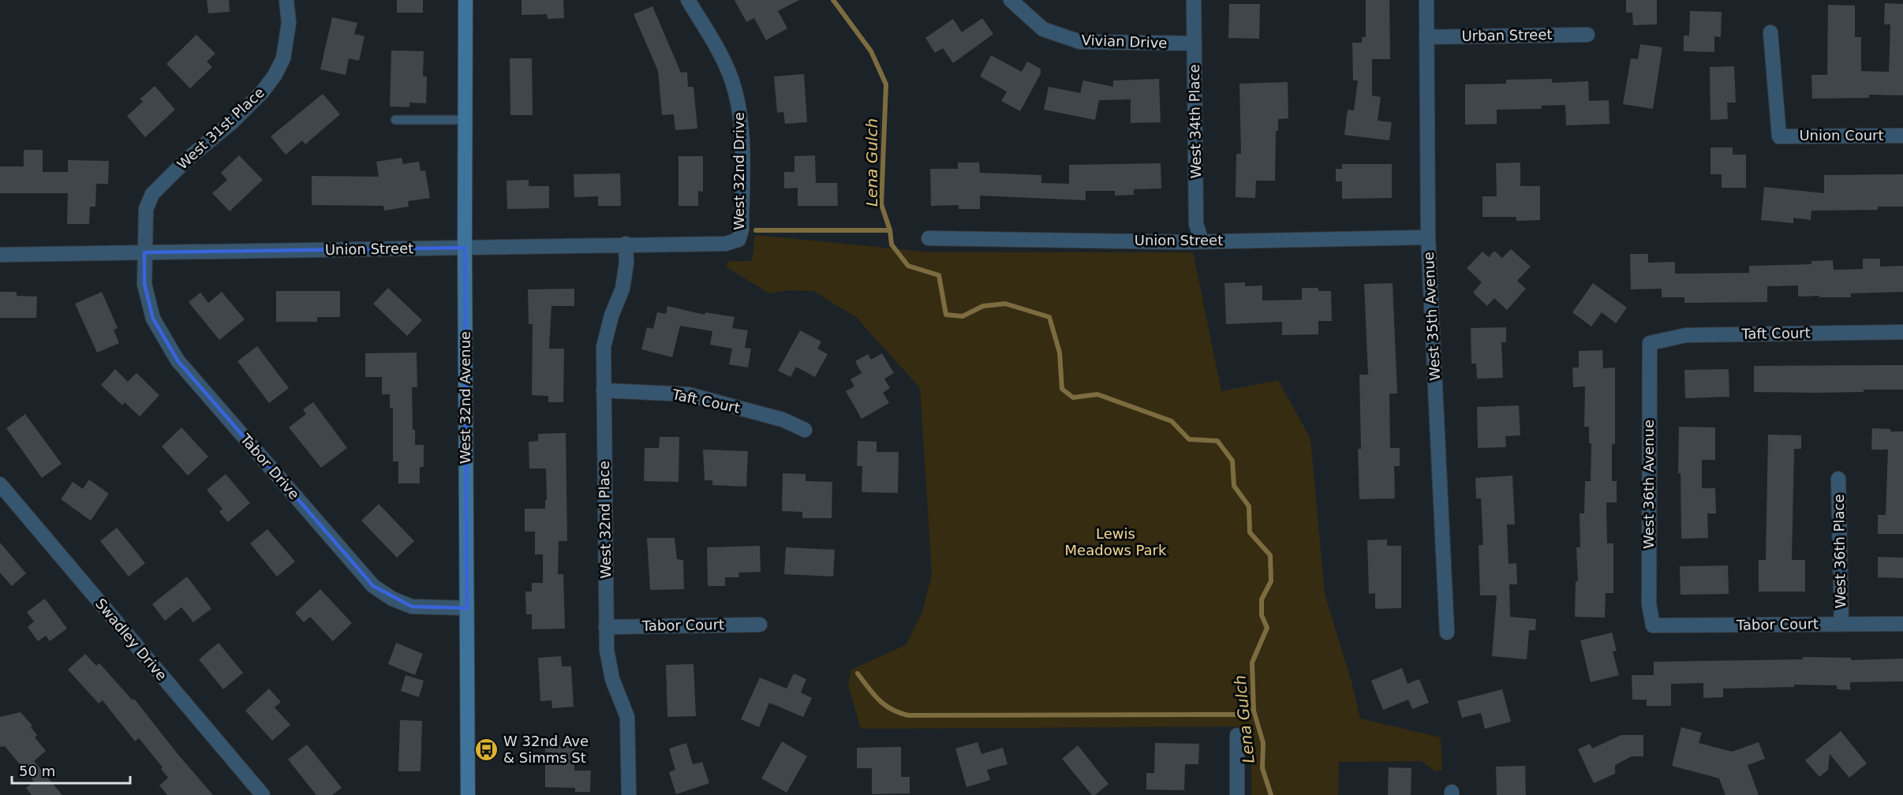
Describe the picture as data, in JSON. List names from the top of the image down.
{
  "streets": {
    "street": [
      "Urban Street",
      "Vivian Drive",
      "West 34th Place",
      "West 31st Place",
      "Union Court",
      "West 32nd Drive",
      "Union Street",
      "West 35th Avenue",
      "Taft Court",
      "West 32nd Avenue",
      "Tabor Drive",
      "West 36th Avenue",
      "West 32nd Place",
      "West 36th Place",
      "Tabor Court",
      "Swadley Drive"
    ]
  },
  "crossings": [
    ["Urban Street", "West 35th Avenue"],
    ["Vivian Drive", "West 34th Place"],
    ["West 34th Place", "Union Street"],
    ["West 31st Place", "Union Street"],
    ["West 31st Place", "Tabor Drive"],
    ["West 32nd Drive", "Union Street"],
    ["Union Street", "West 35th Avenue"],
    ["Union Street", "West 32nd Avenue"],
    ["Union Street", "Tabor Drive"],
    ["Union Street", "West 32nd Place"],
    ["Taft Court", "West 36th Avenue"],
    ["Taft Court", "West 32nd Place"],
    ["West 32nd Avenue", "Tabor Drive"],
    ["West 36th Avenue", "Tabor Court"],
    ["West 32nd Place", "Tabor Court"],
    ["West 36th Place", "Tabor Court"]
  ],
  "water": ["Lena Gulch"],
  "parks": ["Lewis Meadows Park"],
  "places": {
    "bus stop": ["W 32nd Ave & Simms St"]
  },
  "scale_bar": "50 m"
}
